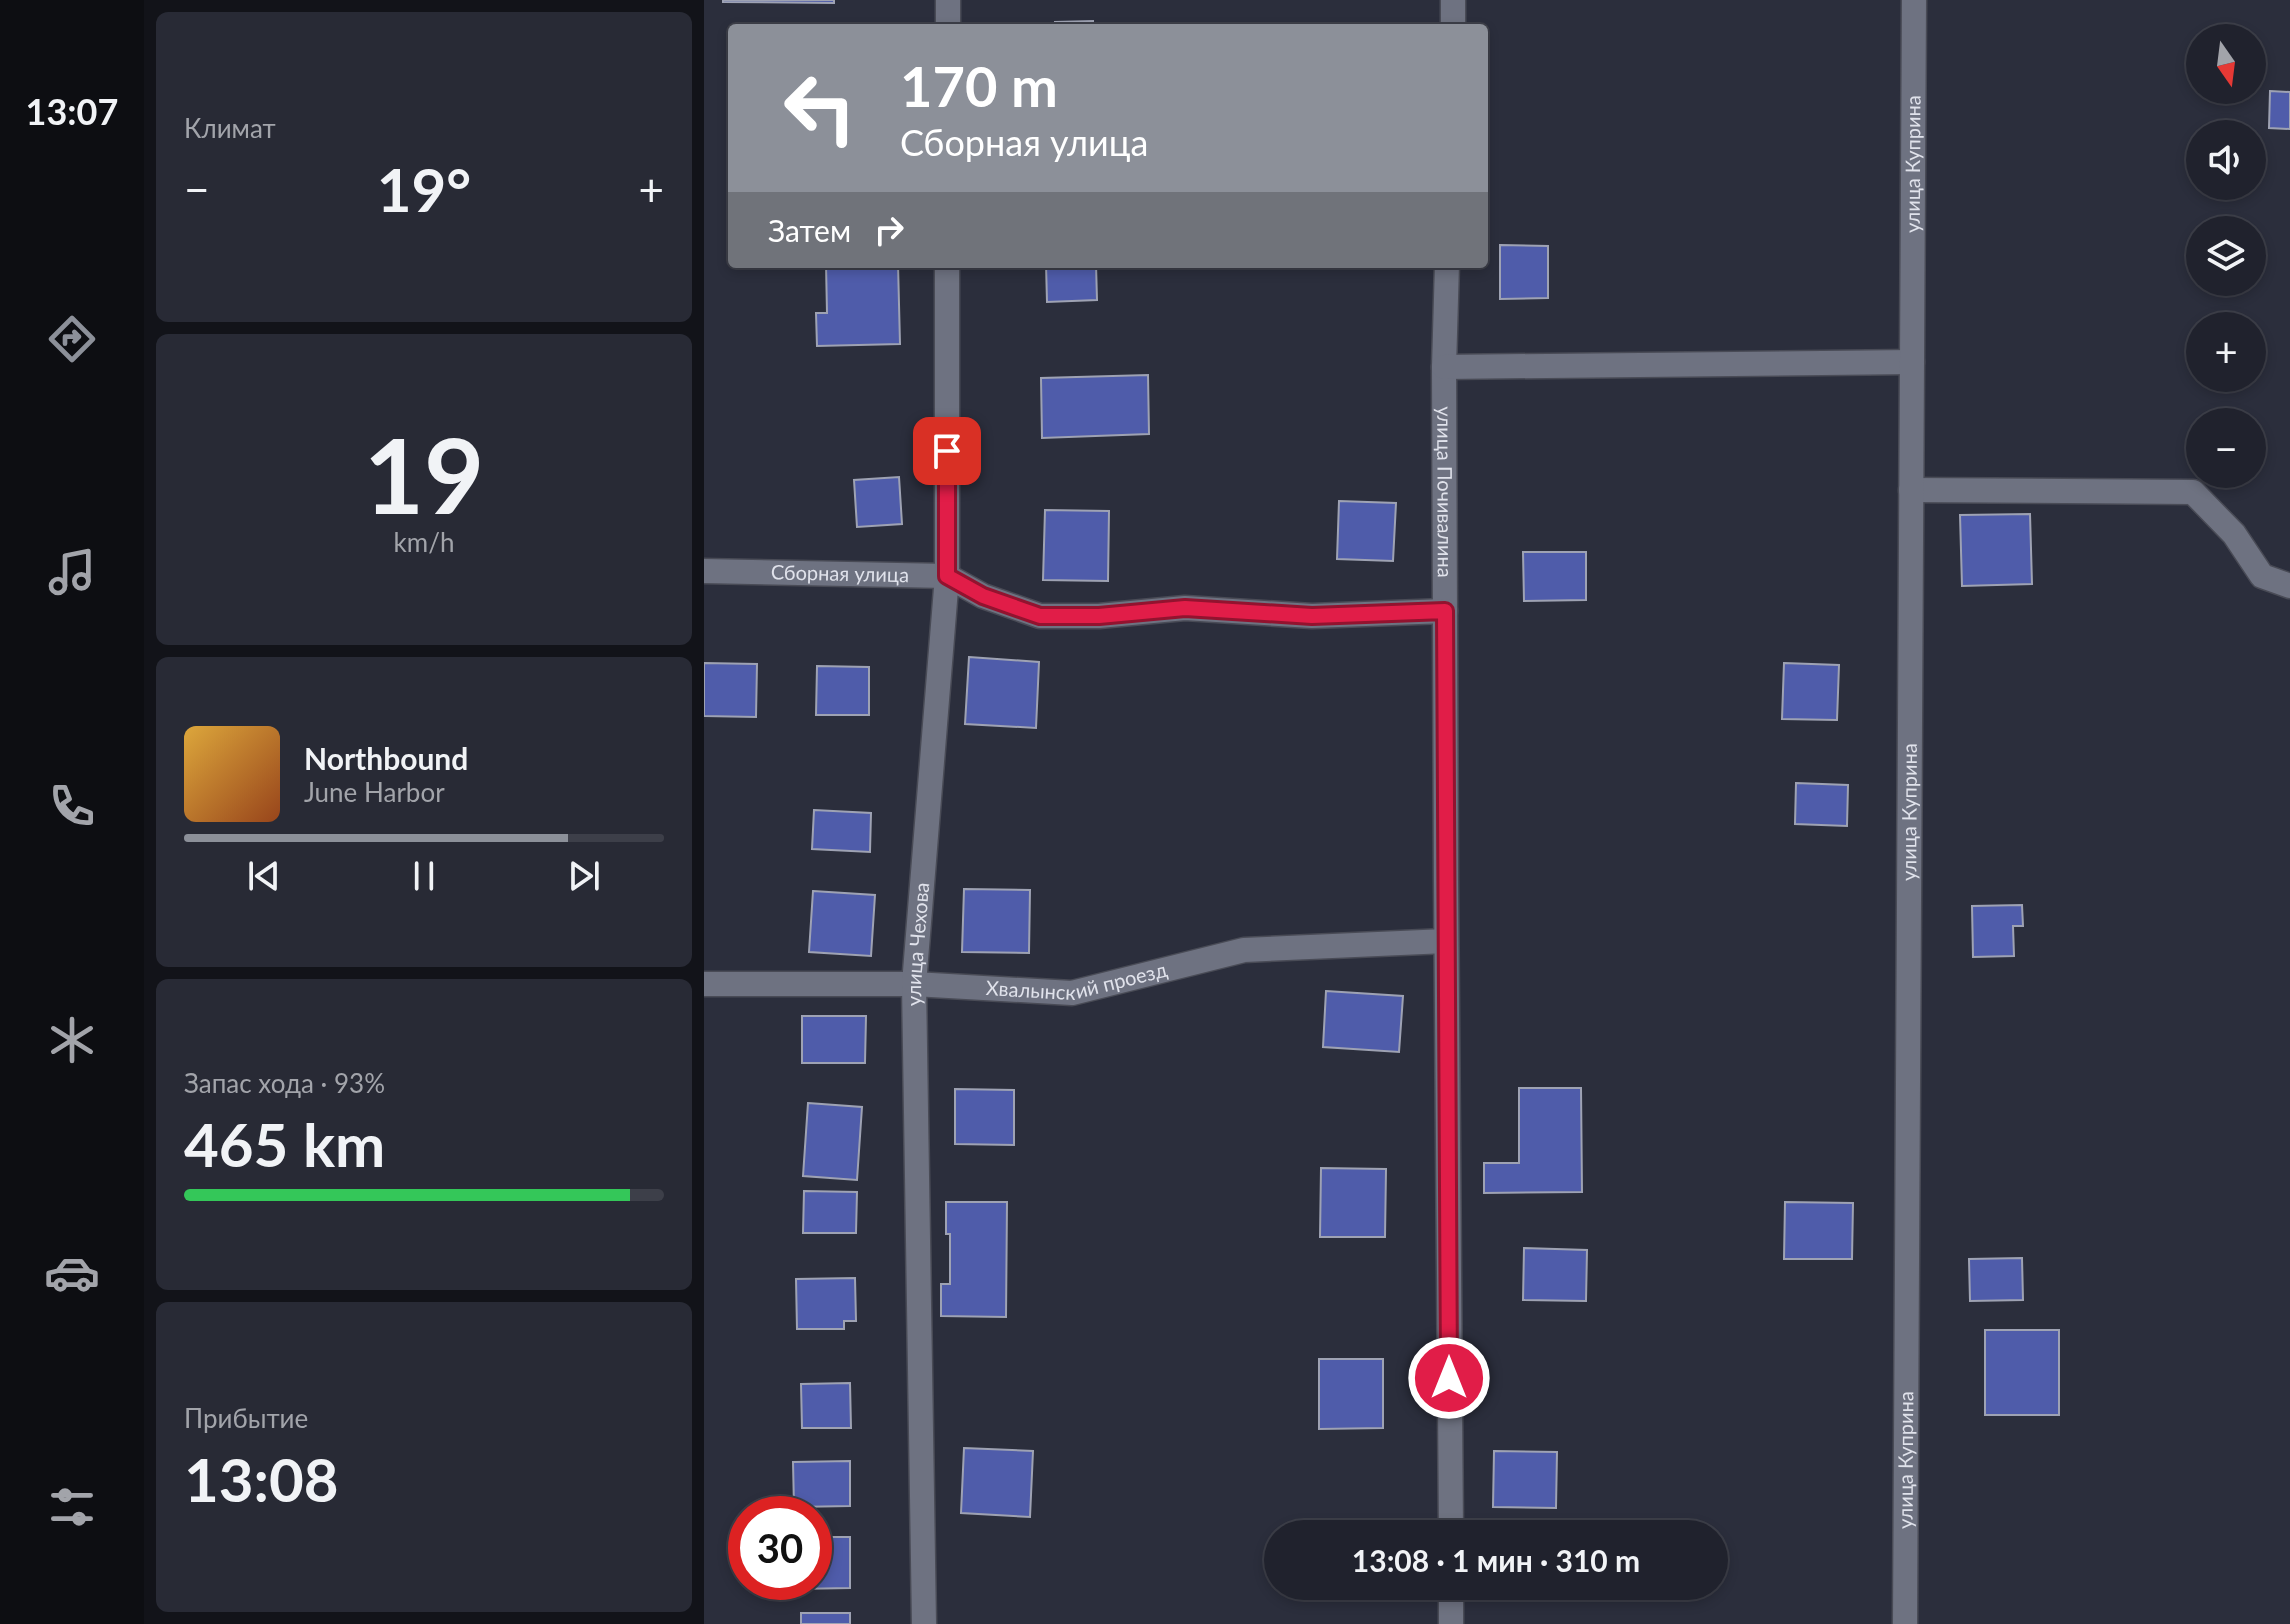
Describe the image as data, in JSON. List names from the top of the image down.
{
  "streets": {
    "street": [
      "улица Куприна",
      "улица Почивалина",
      "Сборная улица",
      "улица Чехова",
      "Хвалынский проезд"
    ]
  },
  "crossings": [
    ["улица Почивалина", "Сборная улица"],
    ["улица Почивалина", "Хвалынский проезд"],
    ["Сборная улица", "улица Чехова"],
    ["улица Чехова", "Хвалынский проезд"]
  ],
  "north": "bottom",
  "page": {
    "tabs": "13:07",
    "tile": [
      "Климат",
      ["19", "km/h"],
      ["Запас хода · 93%", "465 km"],
      ["Прибытие", "13:08"]
    ],
    "map_buttons": ["+", "−"],
    "turn": ["170 m", "Сборная улица"],
    "heat": ["−", "19°", "+"],
    "then": "Затем",
    "song": ["Northbound", "June Harbor"],
    "limit": "30",
    "trip": "13:08 · 1 мин · 310 m"
  }
}
